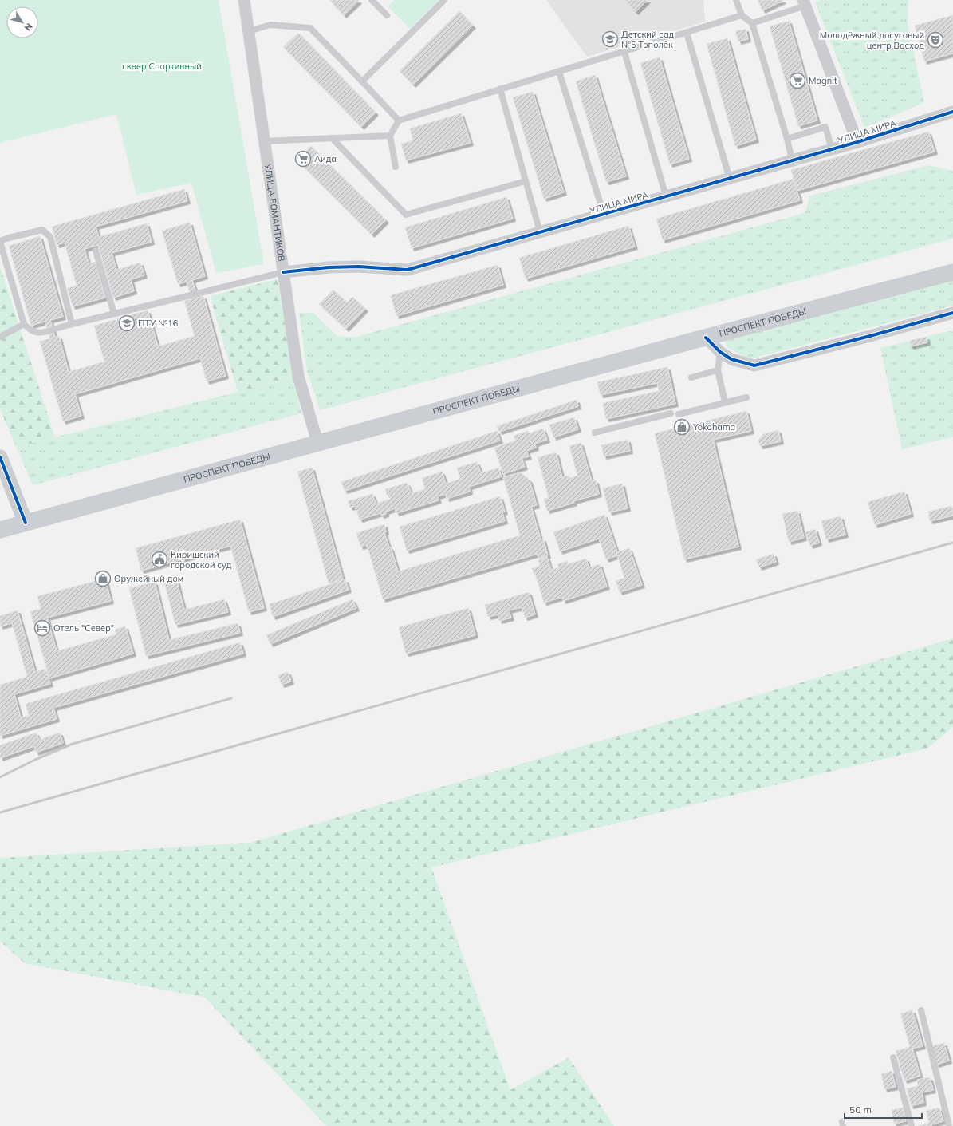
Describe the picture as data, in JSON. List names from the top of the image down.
{
  "streets": {
    "main road": ["ПРОСПЕКТ ПОБЕДЫ"],
    "street": ["УЛИЦА МИРА", "УЛИЦА РОМАНТИКОВ"]
  },
  "crossings": [
    ["УЛИЦА МИРА", "УЛИЦА РОМАНТИКОВ"],
    ["УЛИЦА РОМАНТИКОВ", "ПРОСПЕКТ ПОБЕДЫ"]
  ],
  "parks": ["сквер Спортивный"],
  "places": {
    "school or university": ["Детский сад №5 Тополёк", "ПТУ №16"],
    "theatre": ["Молодёжный досуговый центр Восход"],
    "supermarket": ["Magnit", "Аида"],
    "shop": ["Yokohama", "Оружейный дом"],
    "public building": ["Киришский городской суд"],
    "hotel": ["Отель \"Север\""]
  },
  "scale_bar": "50 m",
  "north": "bottom right"
}
